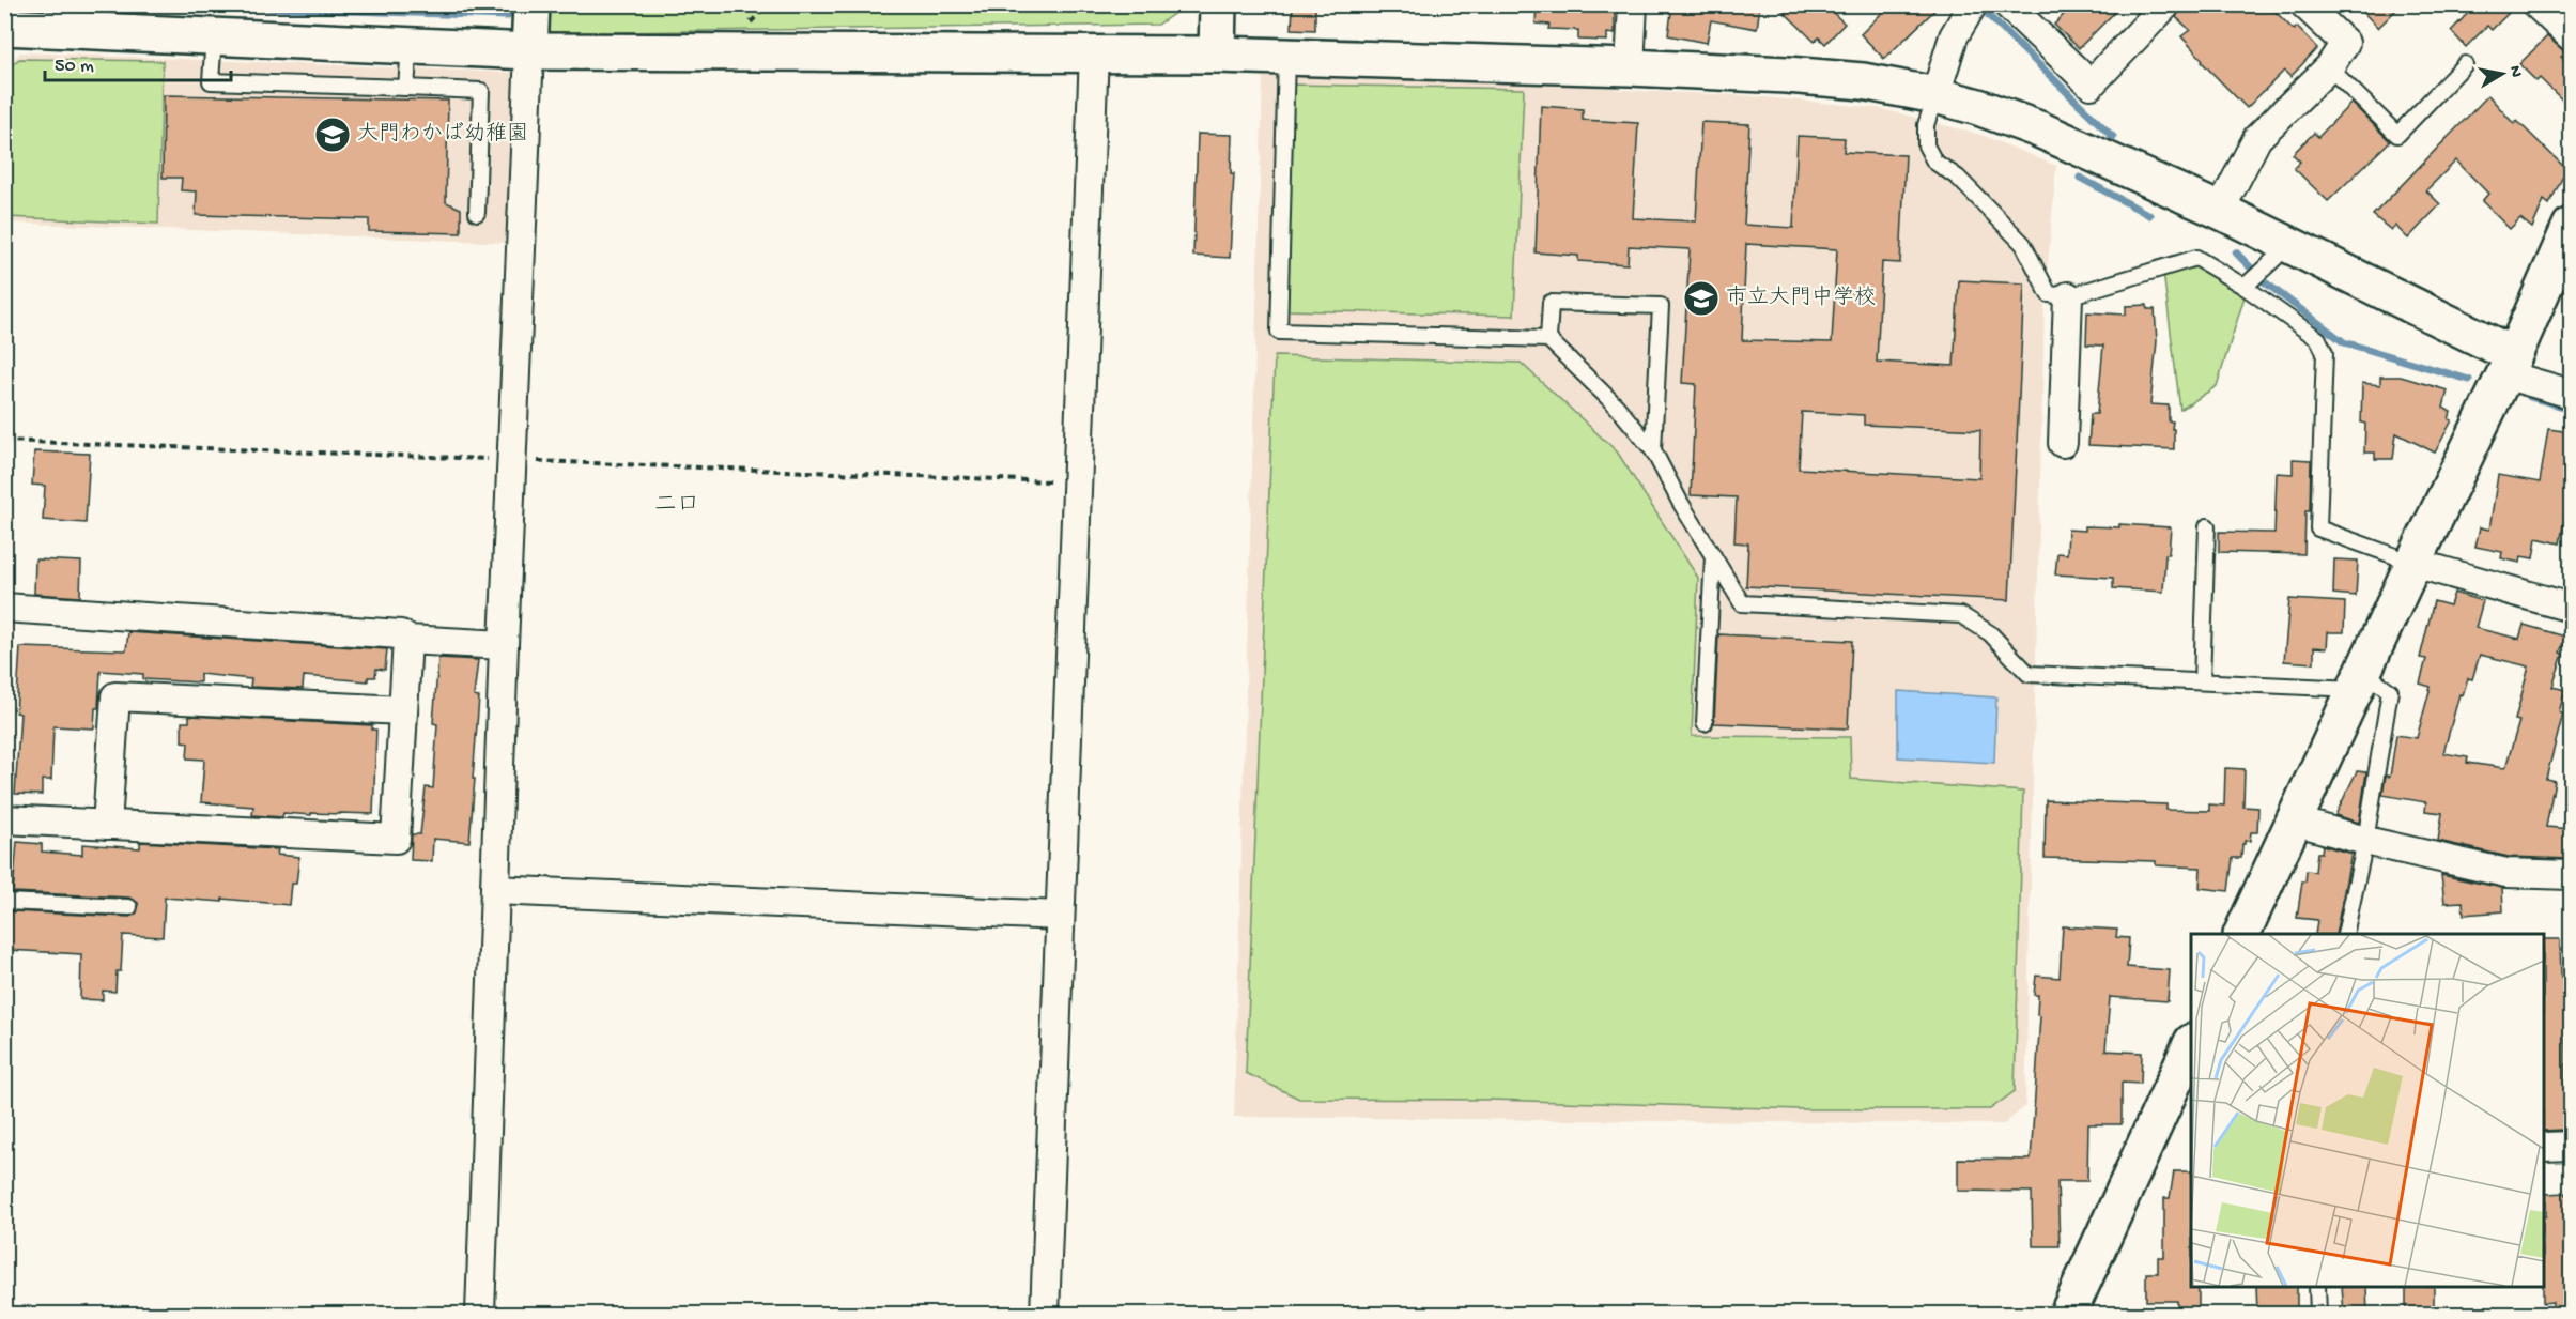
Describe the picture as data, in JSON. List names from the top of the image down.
{
  "districts": ["二口"],
  "places": {
    "school or university": ["大門わかば幼稚園", "市立大門中学校"]
  },
  "scale_bar": "50 m",
  "north": "right"
}
